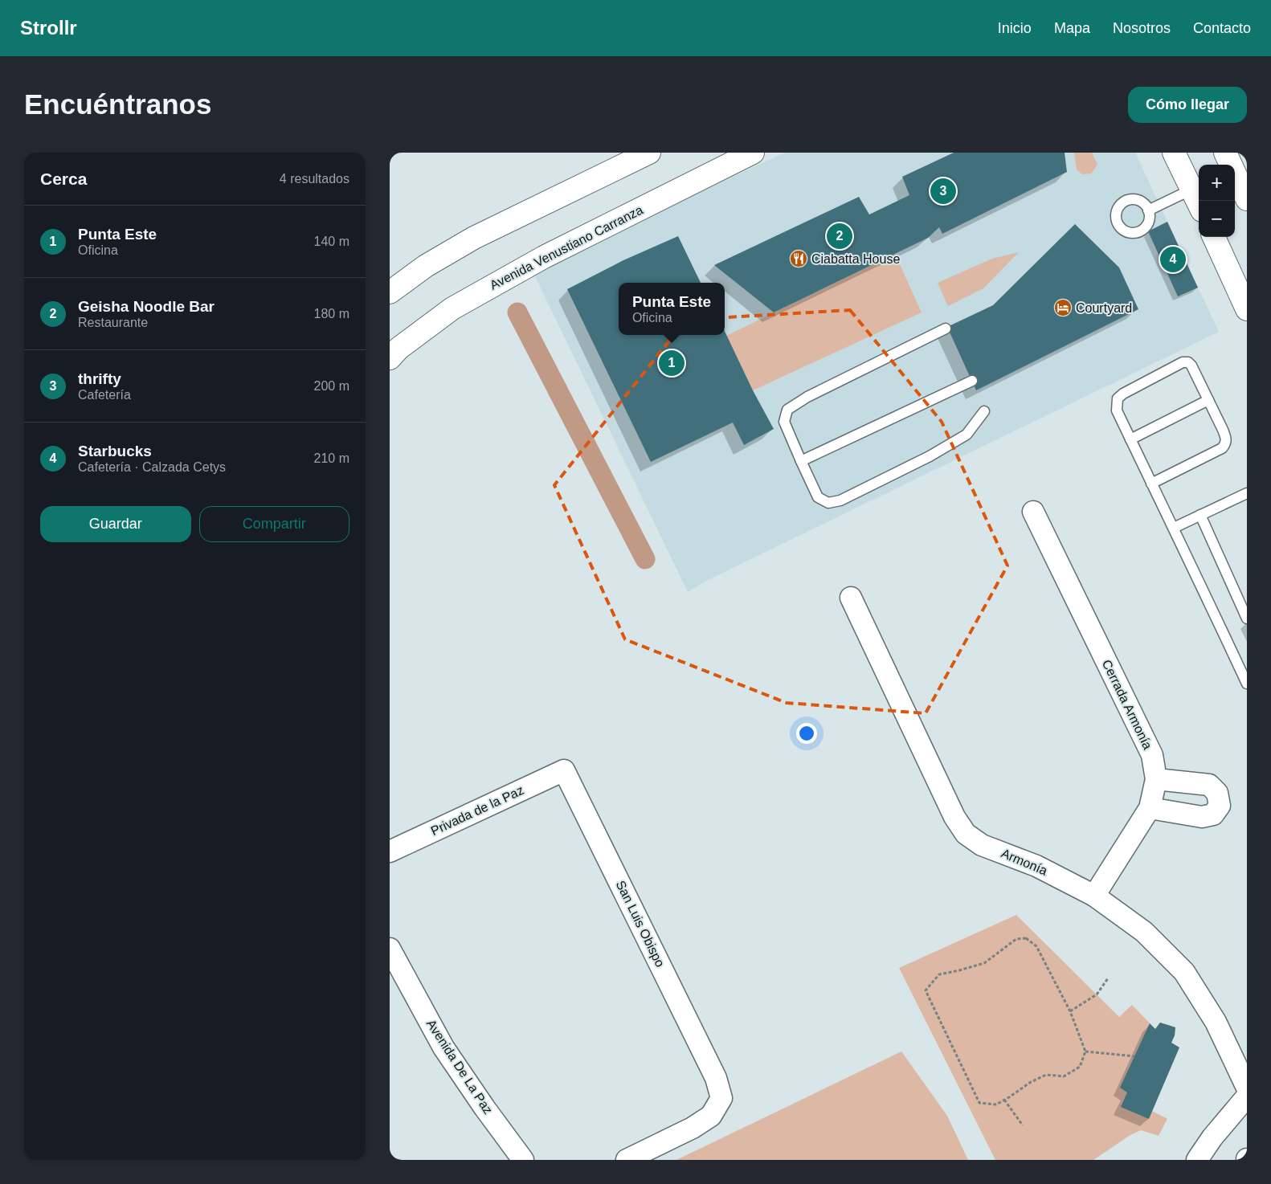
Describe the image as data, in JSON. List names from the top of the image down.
{
  "streets": {
    "main road": ["Avenida Venustiano Carranza"],
    "street": [
      "Cerrada Armonía",
      "Privada de la Paz",
      "Armonía",
      "San Luis Obispo",
      "Avenida De La Paz"
    ]
  },
  "crossings": [
    ["Cerrada Armonía", "Armonía"],
    ["Privada de la Paz", "San Luis Obispo"]
  ],
  "places": {
    "restaurant": ["Ciabatta House"],
    "hotel": ["Courtyard"]
  },
  "page": {
    "header": "Strollr",
    "nav": [
      "Inicio",
      "Mapa",
      "Nosotros",
      "Contacto"
    ],
    "buttons": [
      "Cómo llegar",
      ["Guardar", "Compartir"]
    ],
    "title": "Encuéntranos",
    "heading": ["Cerca", "4 resultados"],
    "map_buttons": ["+", "−"],
    "pins": [
      "3",
      "2",
      "4",
      "1"
    ],
    "list": [
      {
        "mark": "1",
        "name": "Punta Este",
        "note": "Oficina",
        "value": "140 m"
      },
      {
        "mark": "2",
        "name": "Geisha Noodle Bar",
        "note": "Restaurante",
        "value": "180 m"
      },
      {
        "mark": "3",
        "name": "thrifty",
        "note": "Cafetería",
        "value": "200 m"
      },
      {
        "mark": "4",
        "name": "Starbucks",
        "note": "Cafetería · Calzada Cetys",
        "value": "210 m"
      }
    ],
    "popup": ["Punta Este", "Oficina"]
  }
}
